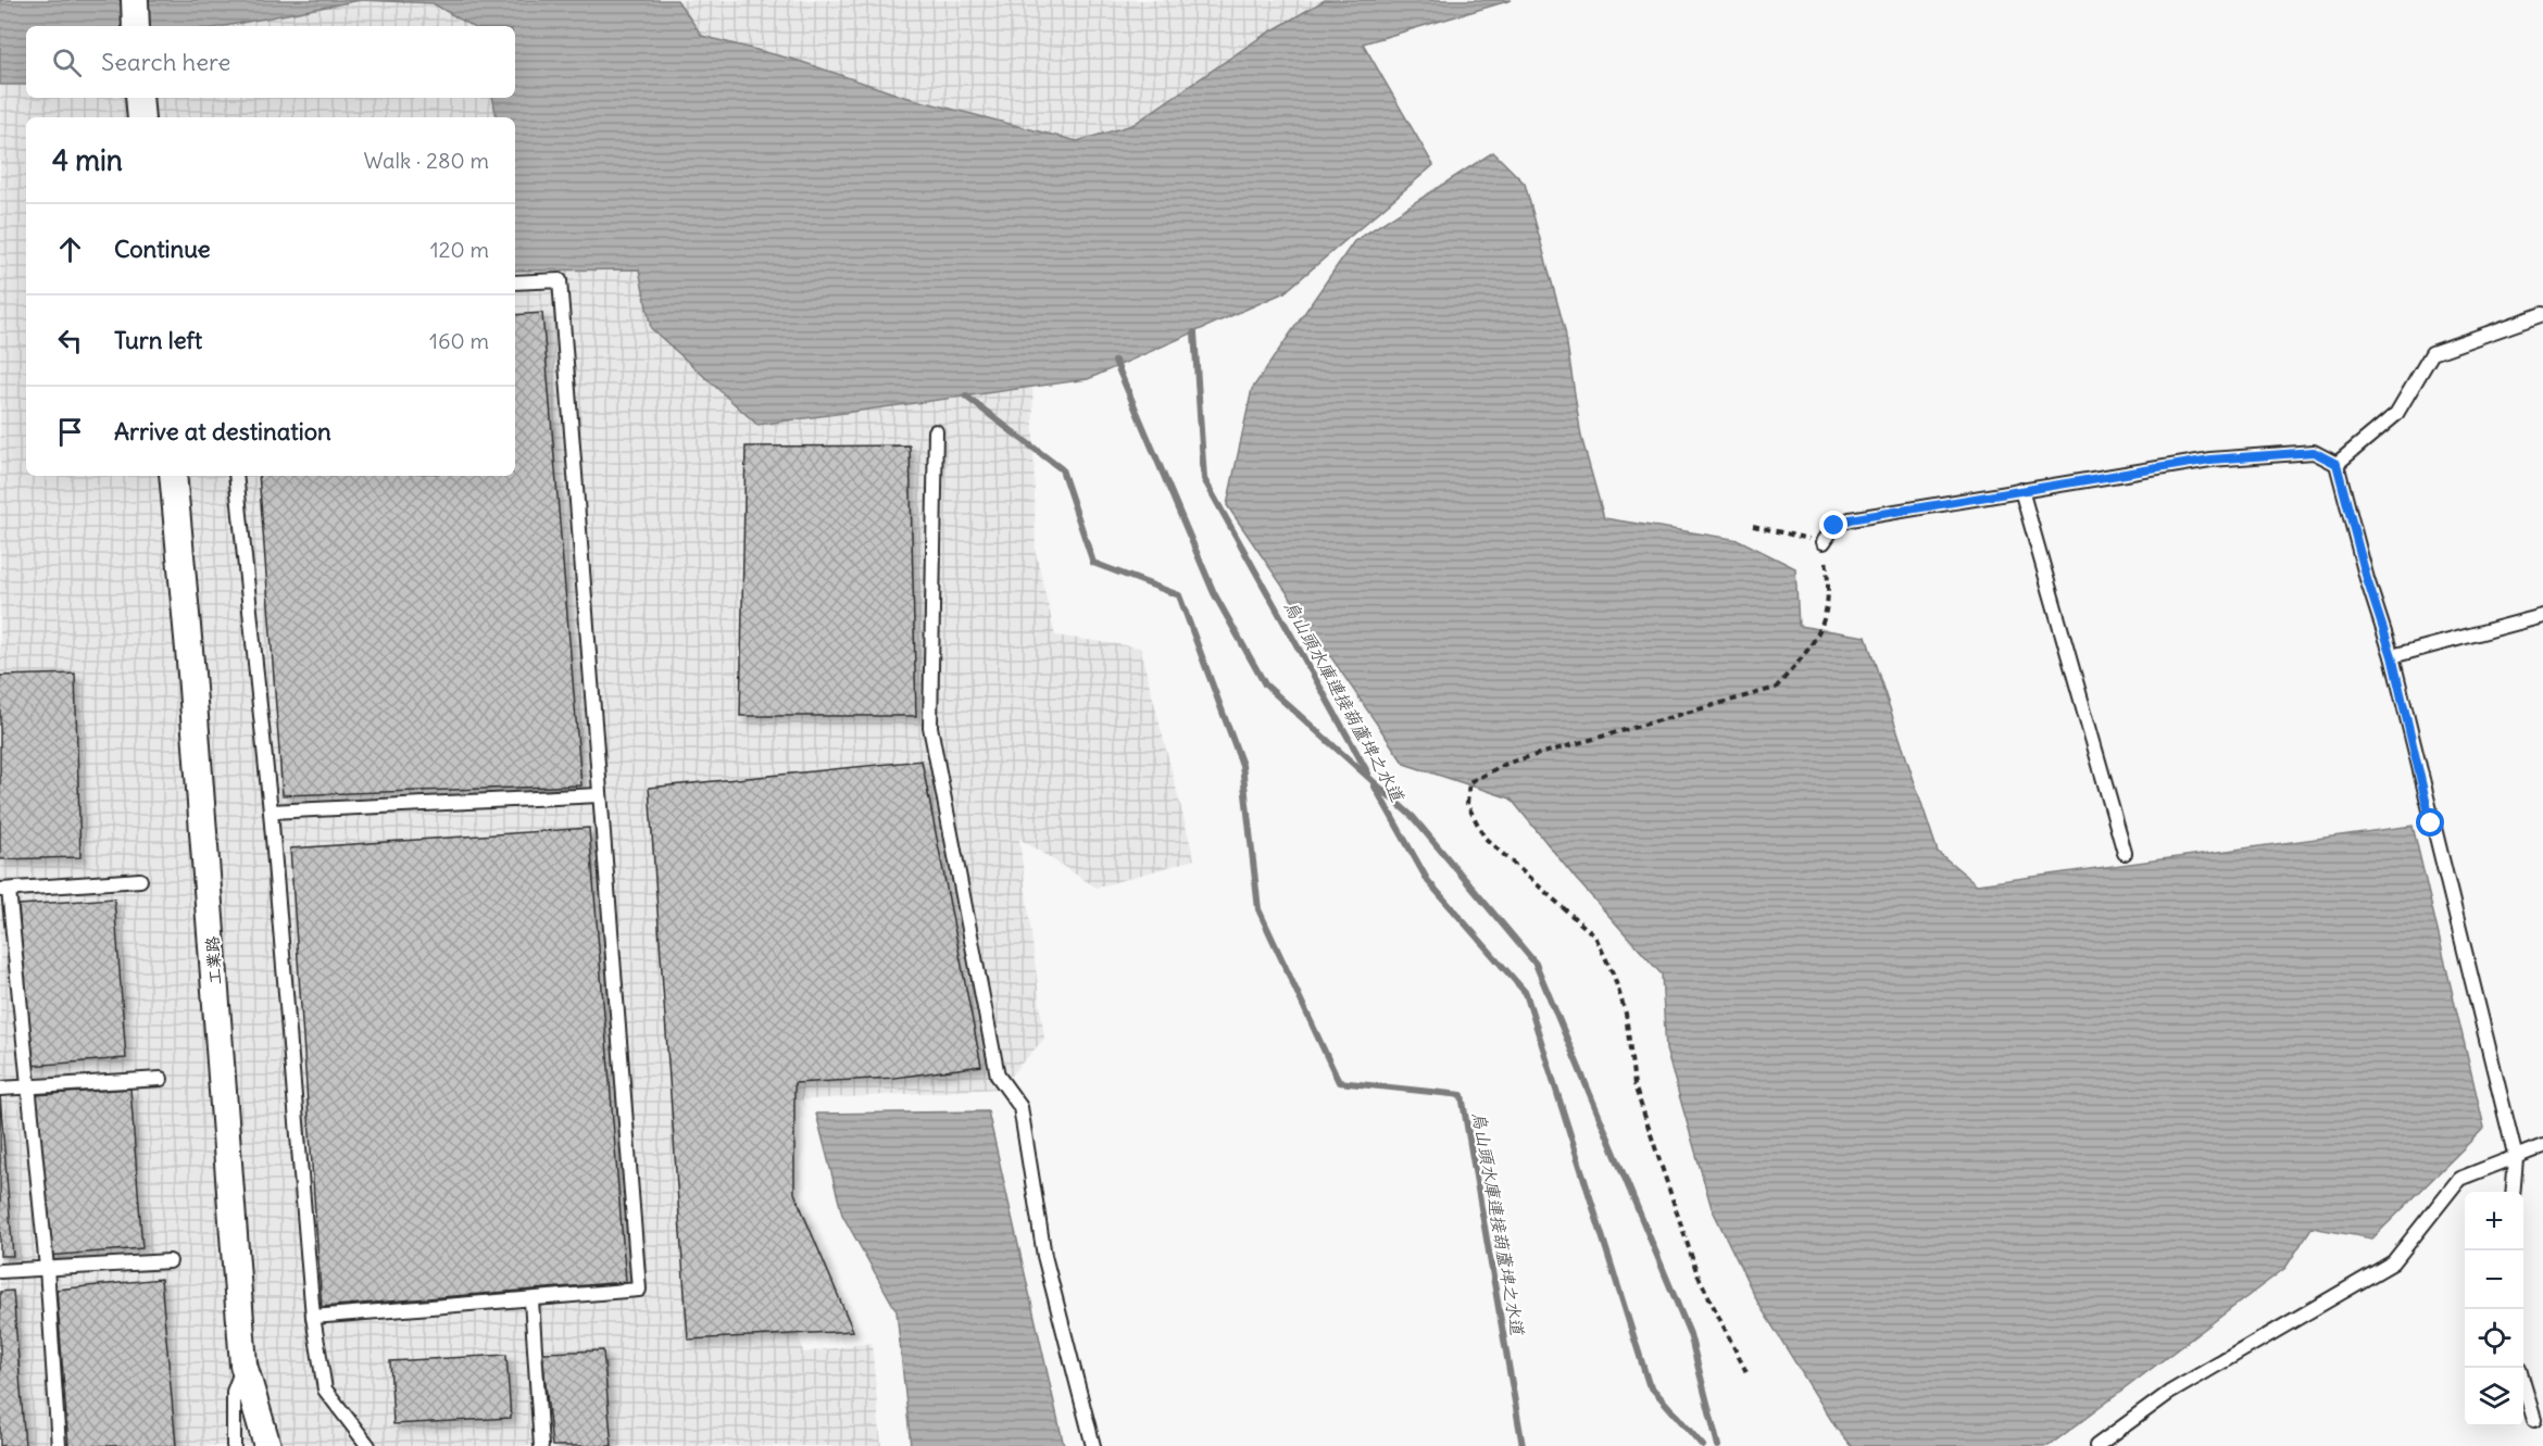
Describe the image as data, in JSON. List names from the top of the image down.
{
  "streets": {
    "street": ["工業路"]
  },
  "water": ["烏山頭水庫連接葫蘆埤之水道"],
  "page": {
    "search": "Search here",
    "heading": ["4 min", "Walk · 280 m"],
    "list": [
      ["Continue", "120 m"],
      ["Turn left", "160 m"],
      "Arrive at destination"
    ],
    "map_buttons": ["+", "−"]
  }
}
